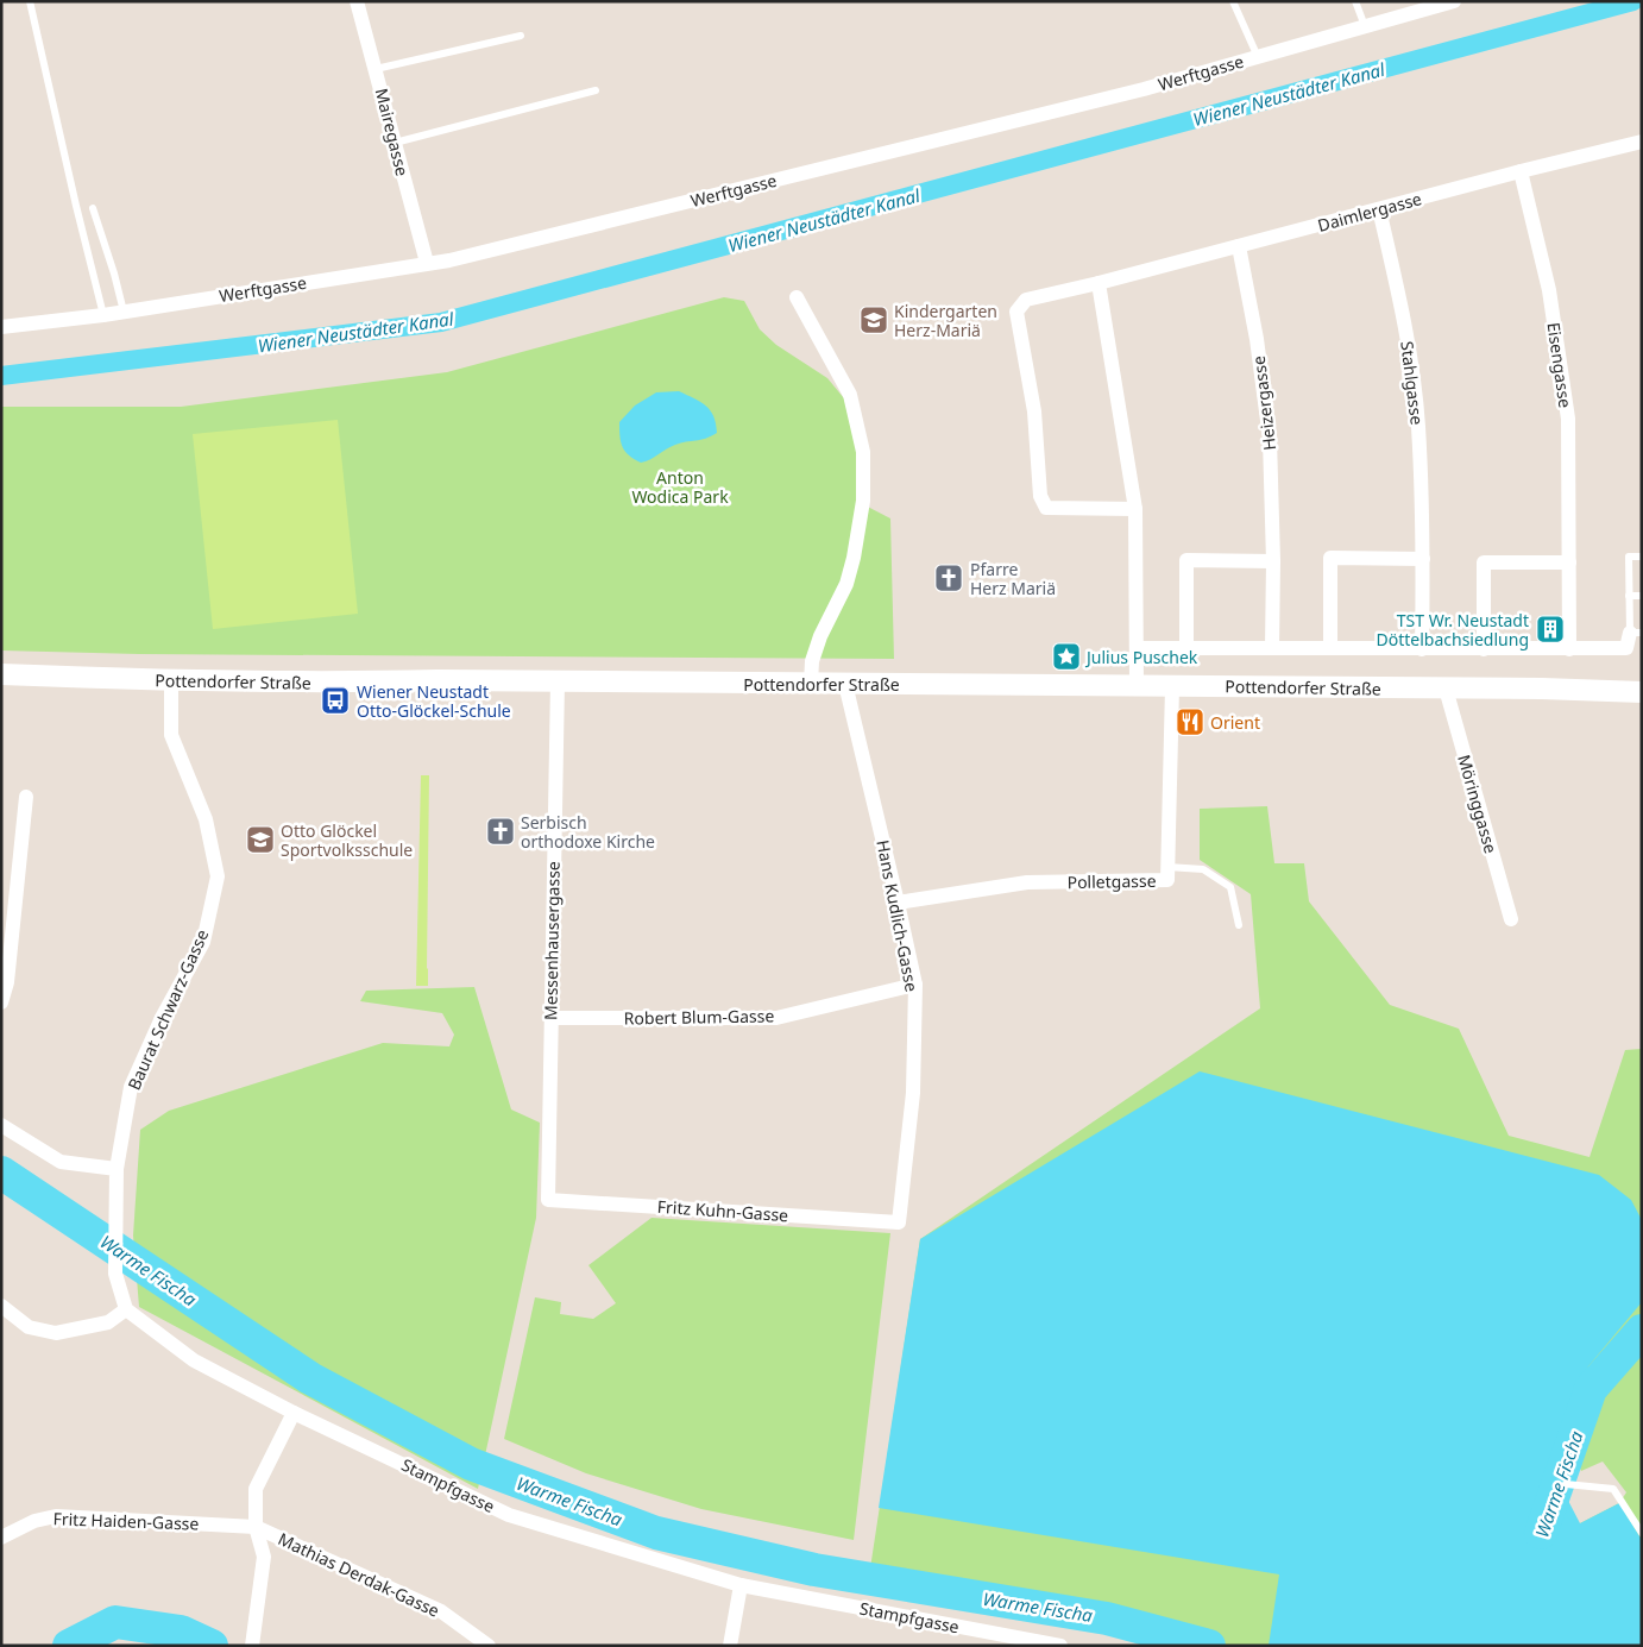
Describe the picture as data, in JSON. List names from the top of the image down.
{
  "streets": {
    "main road": ["Pottendorfer Straße"],
    "street": [
      "Werftgasse",
      "Mairegasse",
      "Daimlergasse",
      "Eisengasse",
      "Stahlgasse",
      "Heizergasse",
      "Möringgasse",
      "Polletgasse",
      "Hans Kudlich-Gasse",
      "Messenhausergasse",
      "Baurat Schwarz-Gasse",
      "Robert Blum-Gasse",
      "Fritz Kuhn-Gasse",
      "Stampfgasse",
      "Fritz Haiden-Gasse",
      "Mathias Derdak-Gasse"
    ]
  },
  "crossings": [
    ["Werftgasse", "Mairegasse"],
    ["Daimlergasse", "Eisengasse"],
    ["Daimlergasse", "Stahlgasse"],
    ["Daimlergasse", "Heizergasse"],
    ["Pottendorfer Straße", "Möringgasse"],
    ["Pottendorfer Straße", "Polletgasse"],
    ["Pottendorfer Straße", "Hans Kudlich-Gasse"],
    ["Pottendorfer Straße", "Messenhausergasse"],
    ["Pottendorfer Straße", "Baurat Schwarz-Gasse"],
    ["Polletgasse", "Hans Kudlich-Gasse"],
    ["Hans Kudlich-Gasse", "Robert Blum-Gasse"],
    ["Hans Kudlich-Gasse", "Fritz Kuhn-Gasse"],
    ["Messenhausergasse", "Robert Blum-Gasse"],
    ["Messenhausergasse", "Fritz Kuhn-Gasse"],
    ["Fritz Haiden-Gasse", "Mathias Derdak-Gasse"]
  ],
  "water": ["Wiener Neustädter Kanal", "Warme Fischa"],
  "parks": ["Anton Wodica Park"],
  "places": {
    "school or university": ["Kindergarten Herz-Mariä", "Otto Glöckel Sportvolksschule"],
    "church": ["Pfarre Herz Mariä", "Serbisch orthodoxe Kirche"],
    "building": ["TST Wr. Neustadt Döttelbachsiedlung"],
    "place": ["Julius Puschek"],
    "bus stop": ["Wiener Neustadt Otto-Glöckel-Schule"],
    "restaurant": ["Orient"]
  }
}
